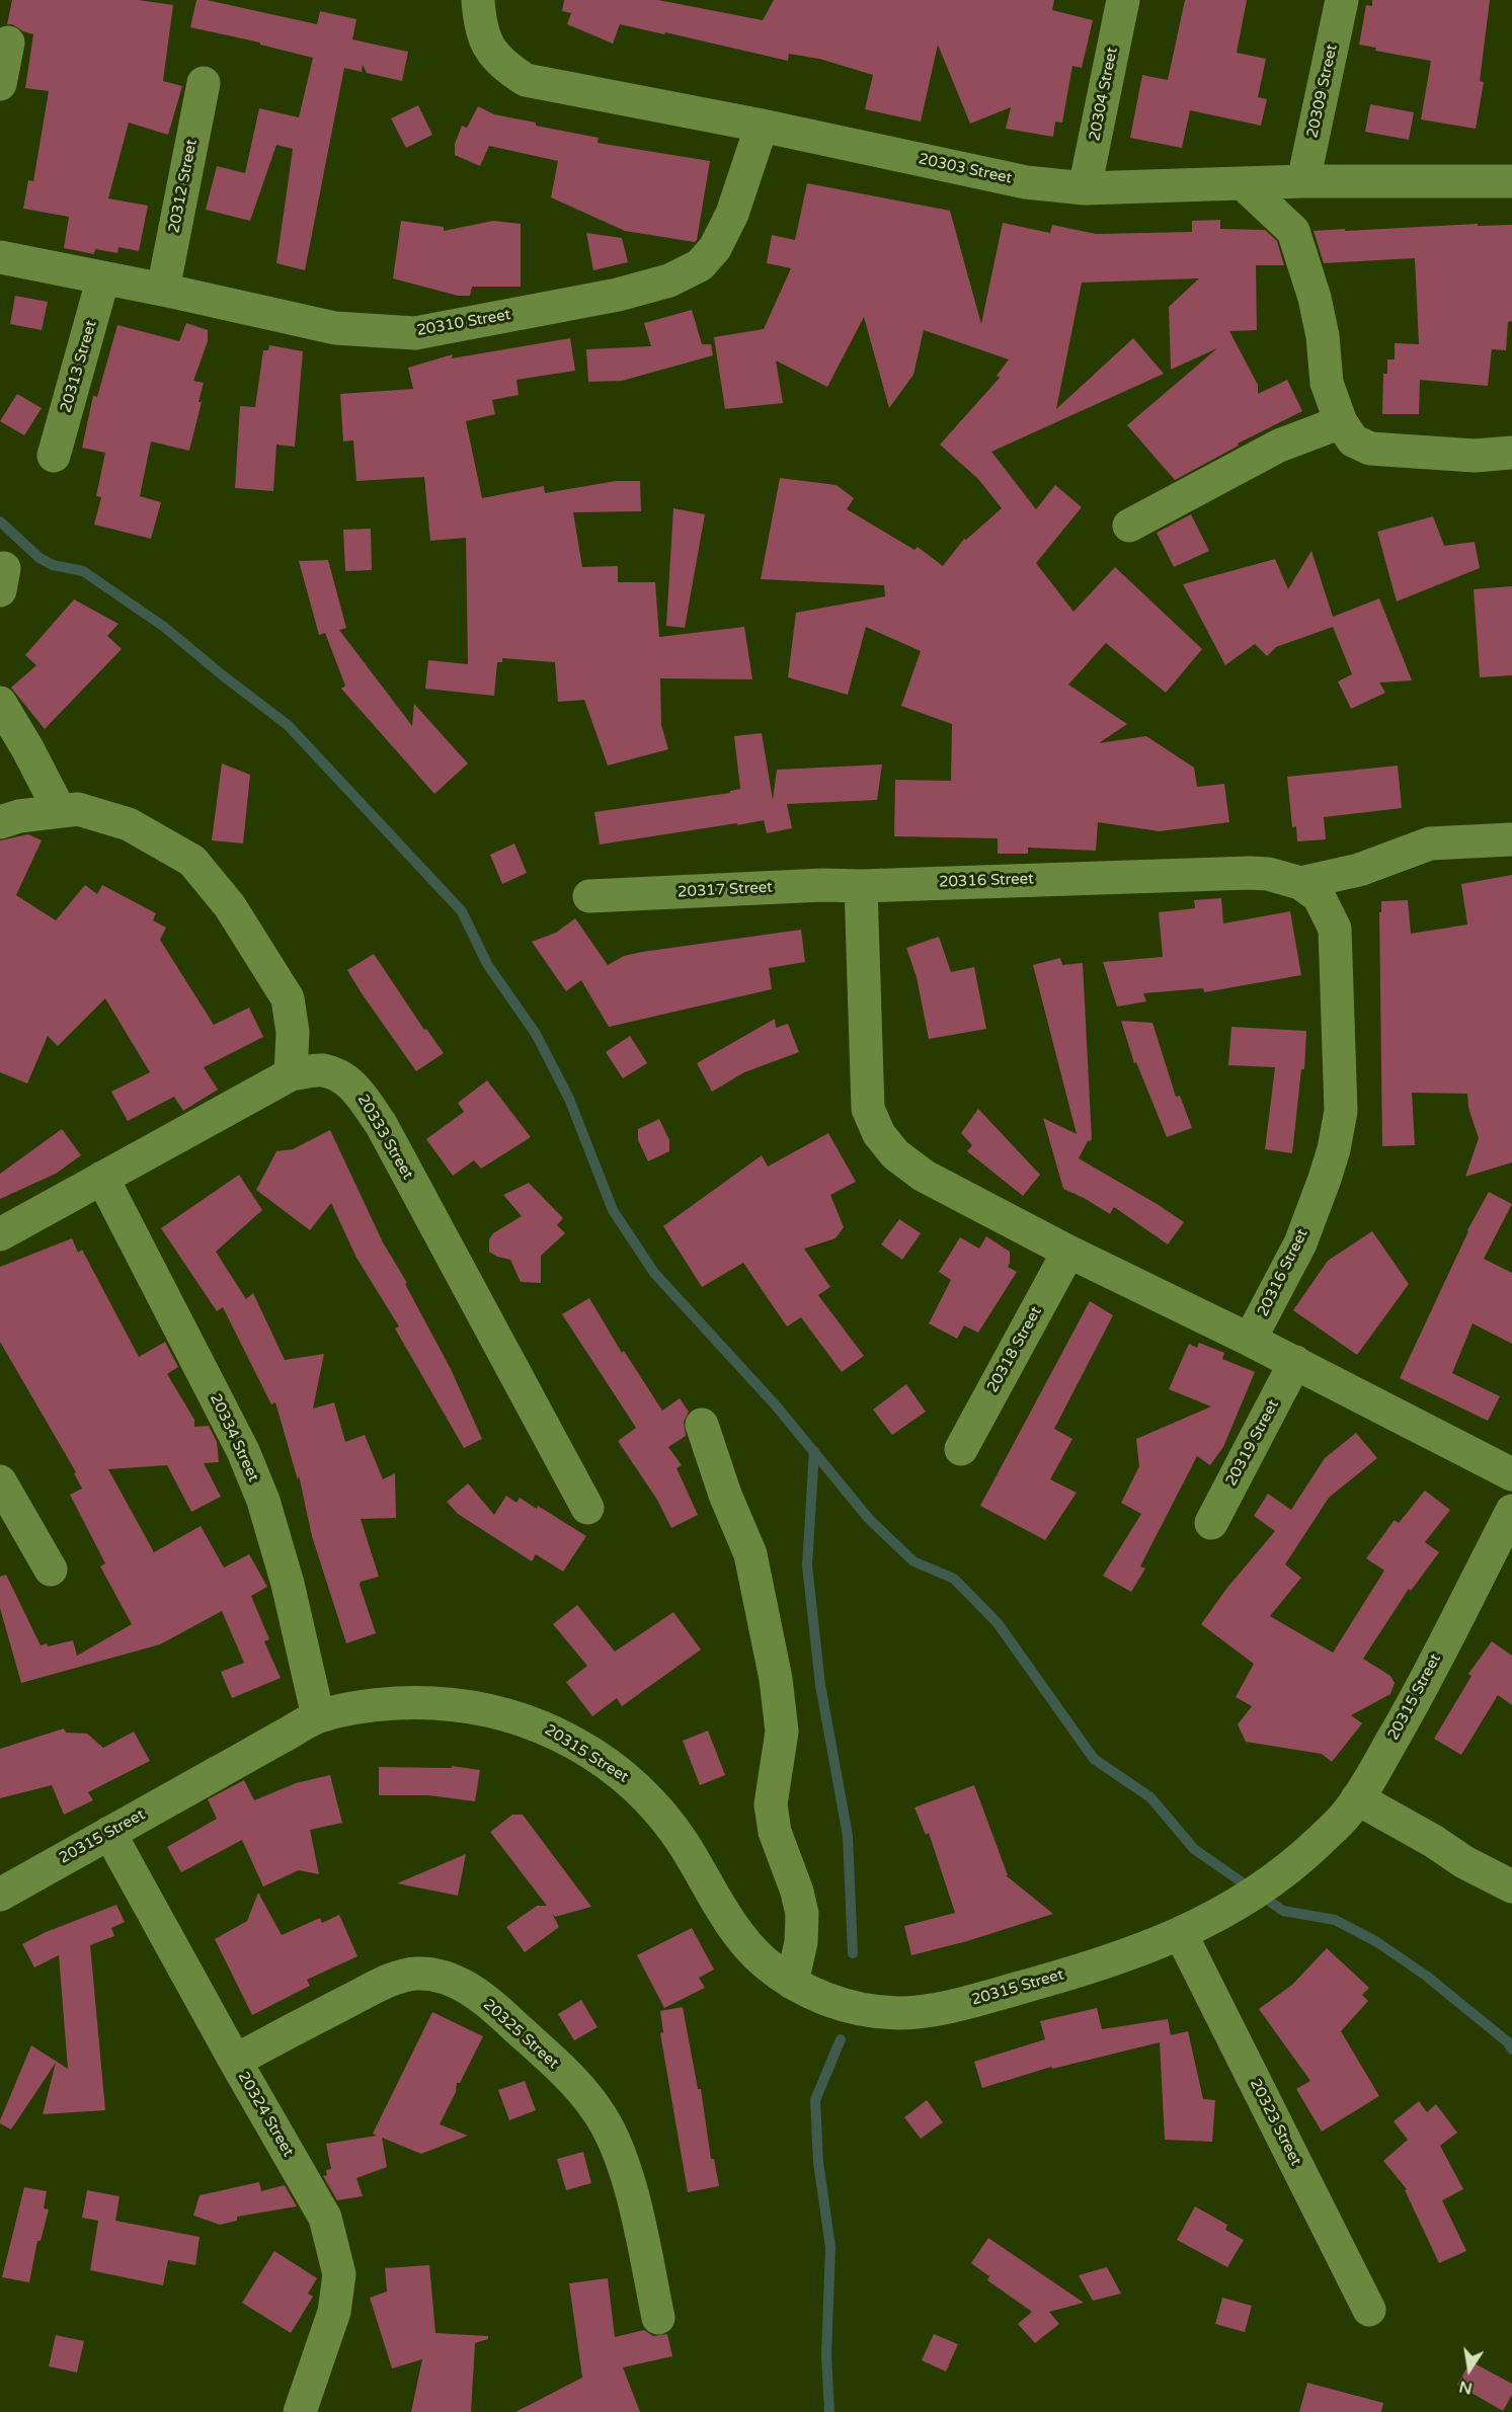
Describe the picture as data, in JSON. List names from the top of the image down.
{
  "streets": {
    "street": [
      "20309 Street",
      "20304 Street",
      "20303 Street",
      "20312 Street",
      "20310 Street",
      "20313 Street",
      "20316 Street",
      "20317 Street",
      "20333 Street",
      "20318 Street",
      "20334 Street",
      "20319 Street",
      "20315 Street",
      "20325 Street",
      "20324 Street",
      "20323 Street"
    ]
  },
  "crossings": [
    ["20309 Street", "20303 Street"],
    ["20304 Street", "20303 Street"],
    ["20303 Street", "20310 Street"],
    ["20312 Street", "20310 Street"],
    ["20310 Street", "20313 Street"],
    ["20316 Street", "20317 Street"],
    ["20333 Street", "20334 Street"],
    ["20334 Street", "20315 Street"],
    ["20315 Street", "20324 Street"],
    ["20315 Street", "20323 Street"],
    ["20325 Street", "20324 Street"]
  ],
  "north": "bottom"
}
